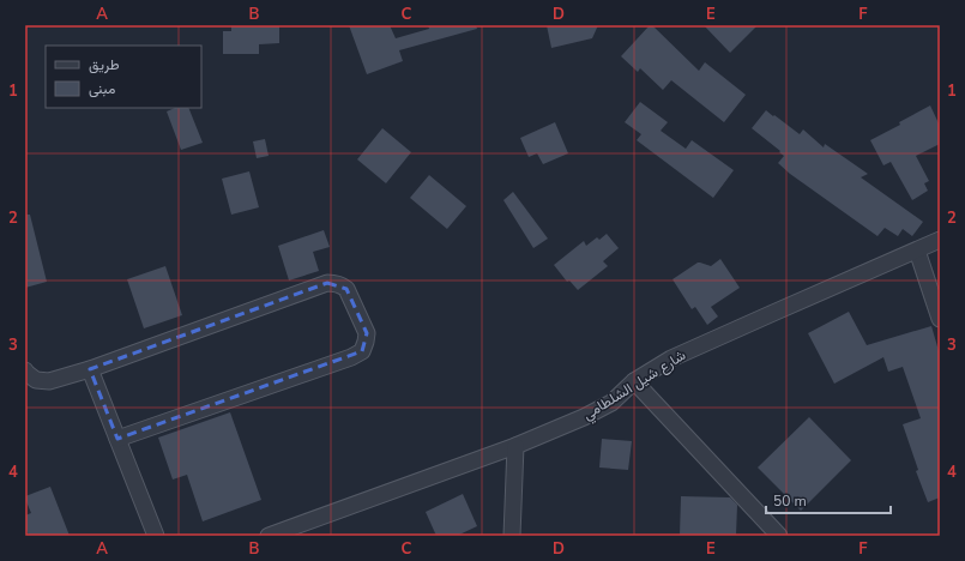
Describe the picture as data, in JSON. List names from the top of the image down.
{
  "streets": {
    "street": ["شارع شيل الشلطامي"]
  },
  "legend": ["طريق", "مبنى"],
  "scale_bar": "50 m",
  "grid": {
    "columns": [
      "A",
      "B",
      "C",
      "D",
      "E",
      "F"
    ],
    "rows": [
      "1",
      "2",
      "3",
      "4"
    ]
  }
}
